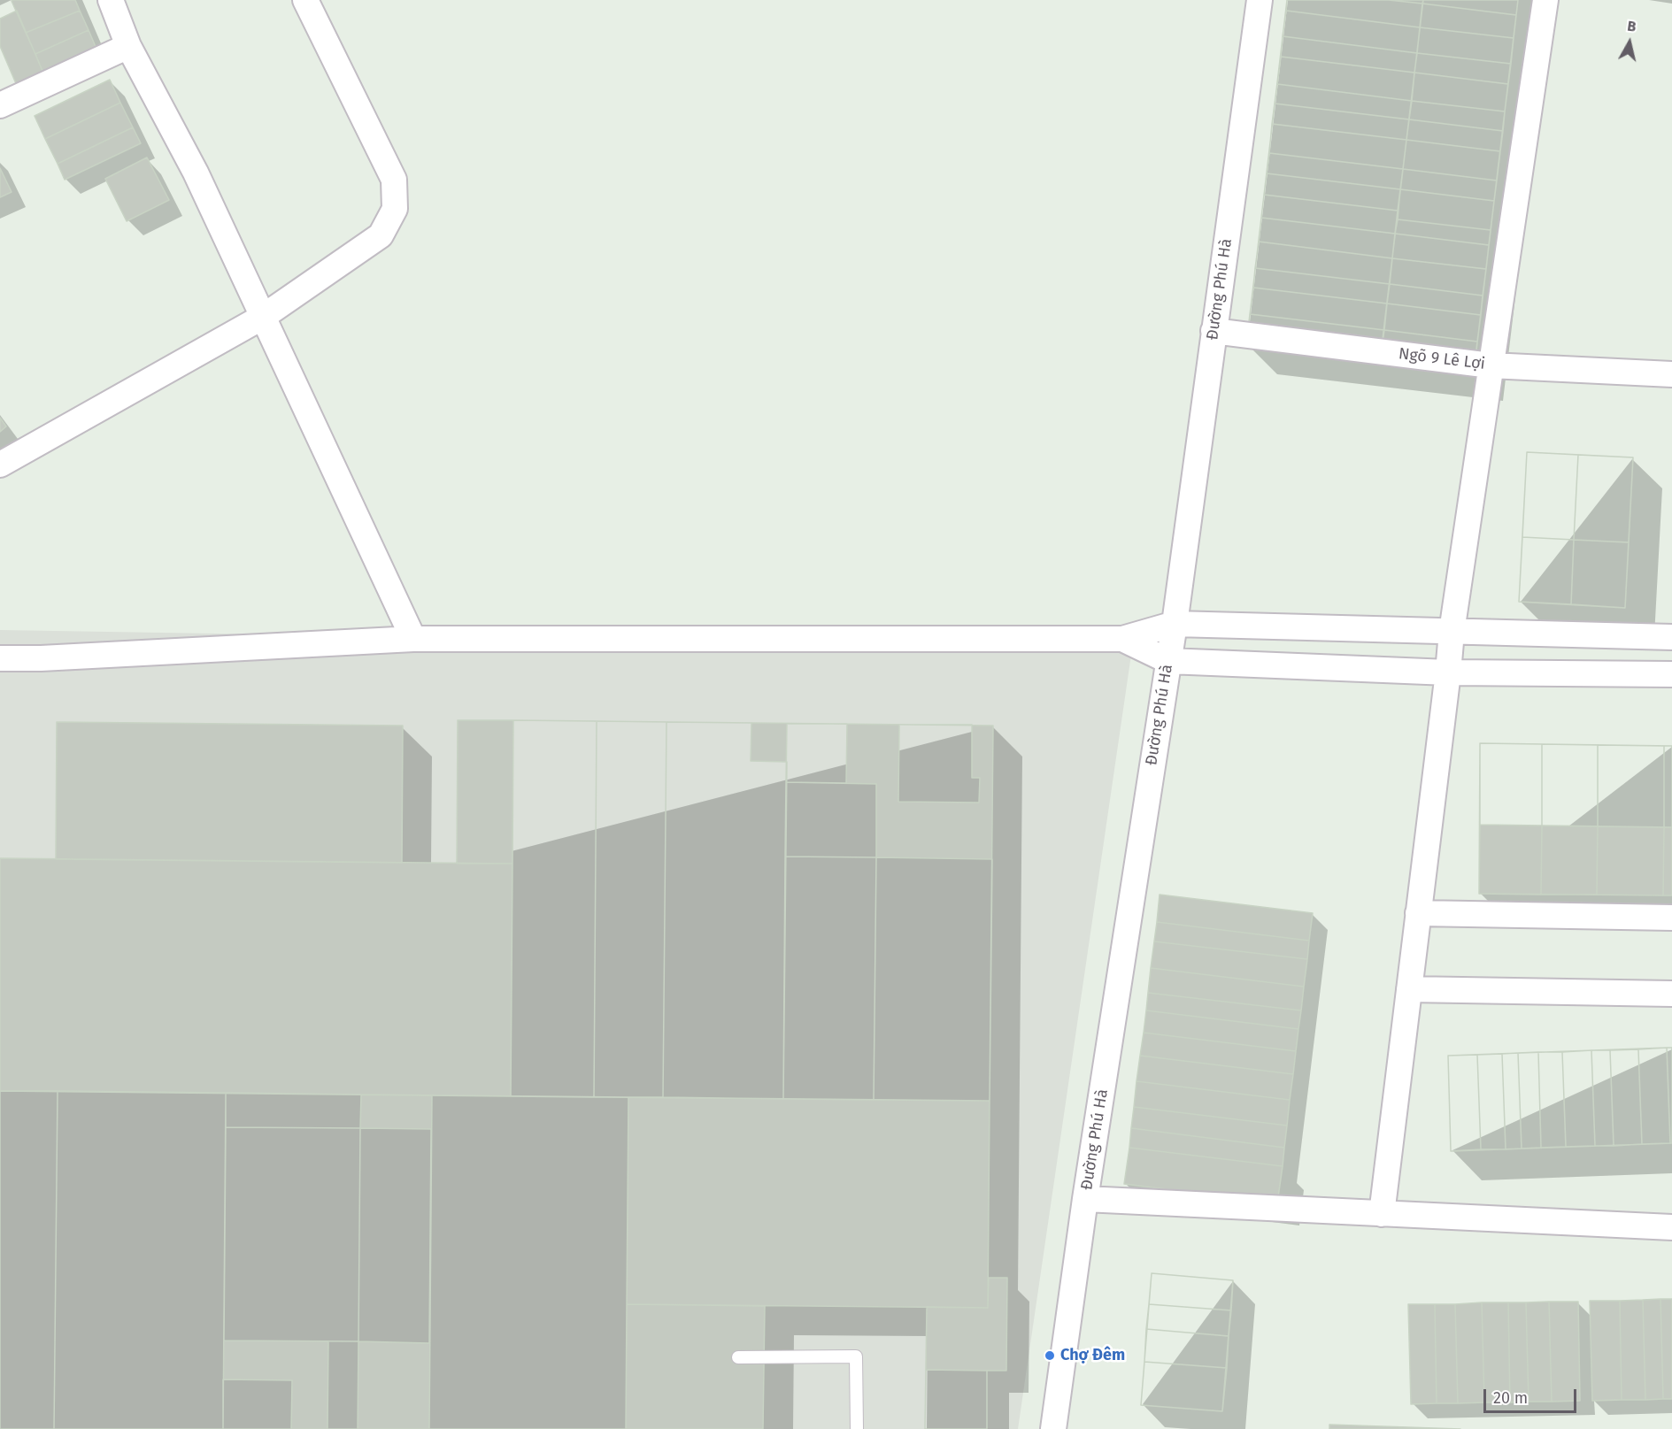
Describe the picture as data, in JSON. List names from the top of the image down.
{
  "streets": {
    "street": ["Đường Phú Hà", "Ngõ 9 Lê Lợi"]
  },
  "crossings": [
    ["Đường Phú Hà", "Ngõ 9 Lê Lợi"]
  ],
  "places": ["Chợ Đêm"],
  "scale_bar": "20 m",
  "north": "top"
}
